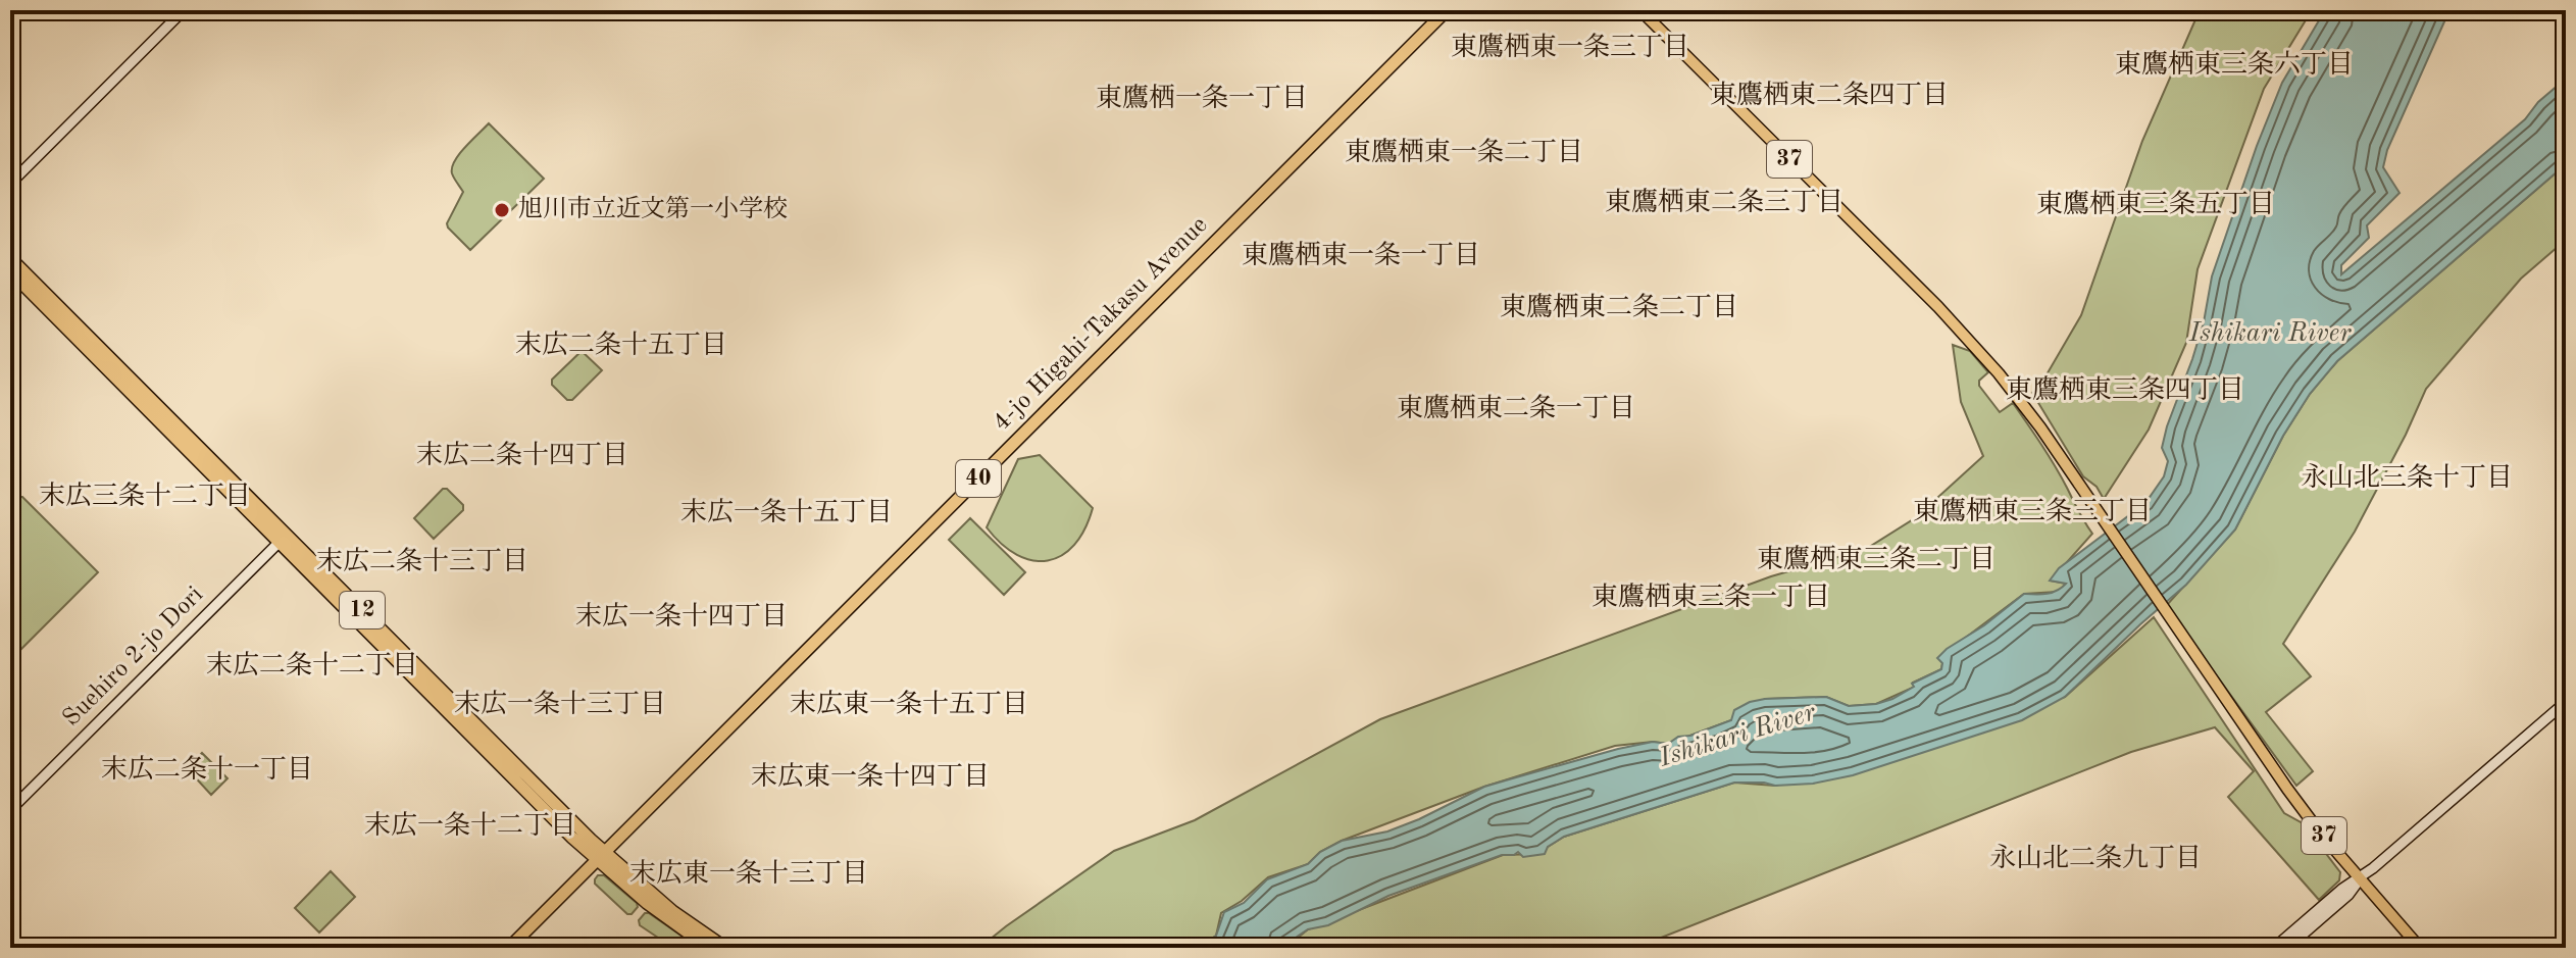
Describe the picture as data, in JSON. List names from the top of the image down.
{
  "streets": {
    "highway": ["4-jo Higahi-Takasu Avenue", "40", "12"],
    "main road": ["37"],
    "street": ["Suehiro 2-jo Dori"]
  },
  "crossings": [
    ["4-jo Higahi-Takasu Avenue", "12"],
    ["12", "Suehiro 2-jo Dori"]
  ],
  "districts": [
    "東鷹栖東一条三丁目",
    "東鷹栖東三条六丁目",
    "東鷹栖東二条四丁目",
    "東鷹栖一条一丁目",
    "東鷹栖東一条二丁目",
    "東鷹栖東二条三丁目",
    "東鷹栖東三条五丁目",
    "東鷹栖東一条一丁目",
    "東鷹栖東二条二丁目",
    "末広二条十五丁目",
    "東鷹栖東三条四丁目",
    "東鷹栖東二条一丁目",
    "末広二条十四丁目",
    "永山北三条十丁目",
    "末広三条十二丁目",
    "東鷹栖東三条三丁目",
    "末広一条十五丁目",
    "東鷹栖東三条二丁目",
    "末広二条十三丁目",
    "東鷹栖東三条一丁目",
    "末広一条十四丁目",
    "末広二条十二丁目",
    "末広一条十三丁目",
    "末広東一条十五丁目",
    "末広二条十一丁目",
    "末広東一条十四丁目",
    "末広一条十二丁目",
    "永山北二条九丁目",
    "末広東一条十三丁目"
  ],
  "water": ["Ishikari River"],
  "places": ["旭川市立近文第一小学校"]
}
